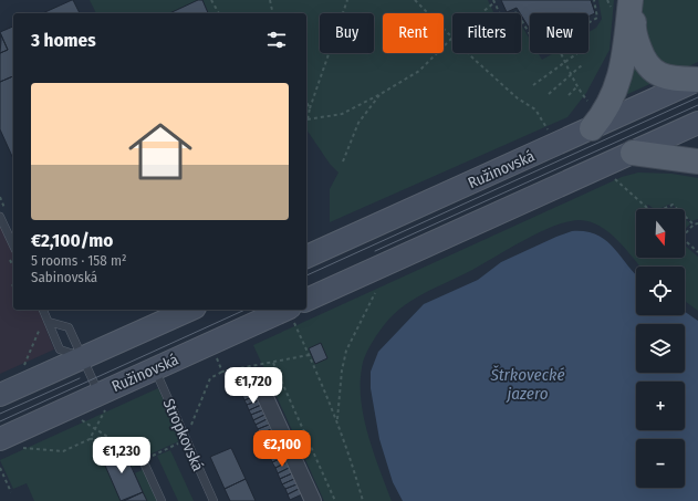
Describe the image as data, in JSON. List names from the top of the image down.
{
  "streets": {
    "street": ["Ružinovská"],
    "lane": ["Stropkovská"]
  },
  "crossings": [
    ["Ružinovská", "Stropkovská"]
  ],
  "water": ["Štrkovecké jazero"],
  "north": "bottom",
  "page": {
    "chip": [
      "Buy",
      "Rent",
      "Filters",
      "New"
    ],
    "heading": "3 homes",
    "list": [
      {
        "name": "€2,100/mo",
        "note": "5 rooms · 158 m² · Sabinovská"
      }
    ],
    "map_buttons": ["+", "−"],
    "price": ["€1,720", "€2,100", "€1,230"]
  }
}
